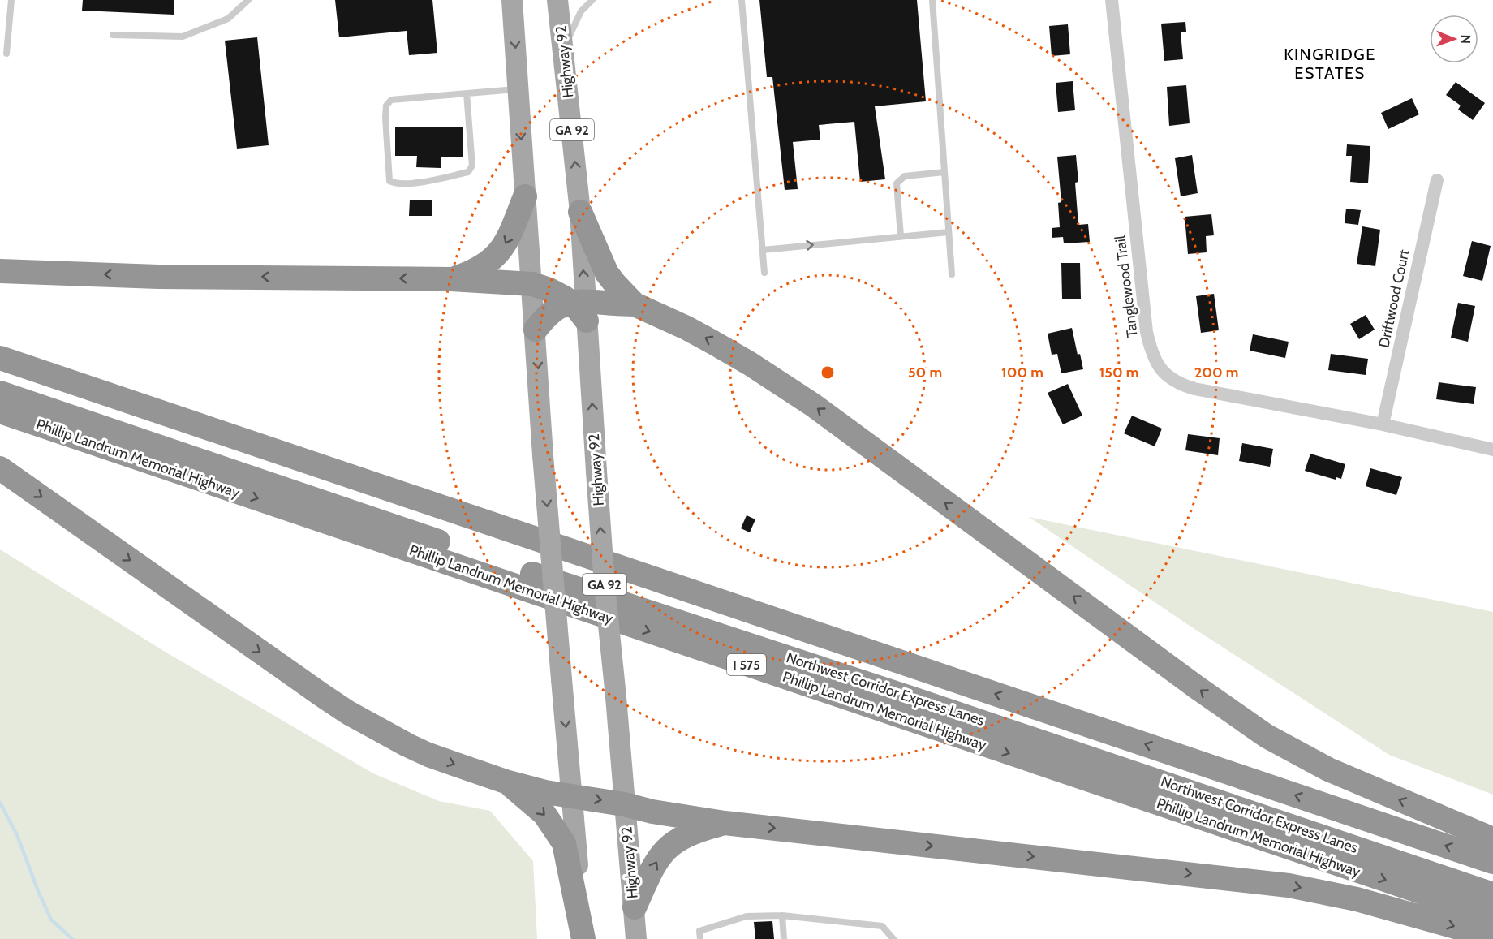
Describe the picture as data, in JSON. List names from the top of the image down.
{
  "streets": {
    "highway": ["Phillip Landrum Memorial Highway", "I 575", "Northwest Corridor Express Lanes"],
    "main road": ["Highway 92", "GA 92"],
    "street": ["Tanglewood Trail", "Driftwood Court"]
  },
  "crossings": [
    ["Tanglewood Trail", "Driftwood Court"]
  ],
  "districts": ["KINGRIDGE ESTATES"],
  "north": "right",
  "rings": [
    "50 m",
    "100 m",
    "150 m",
    "200 m"
  ]
}
